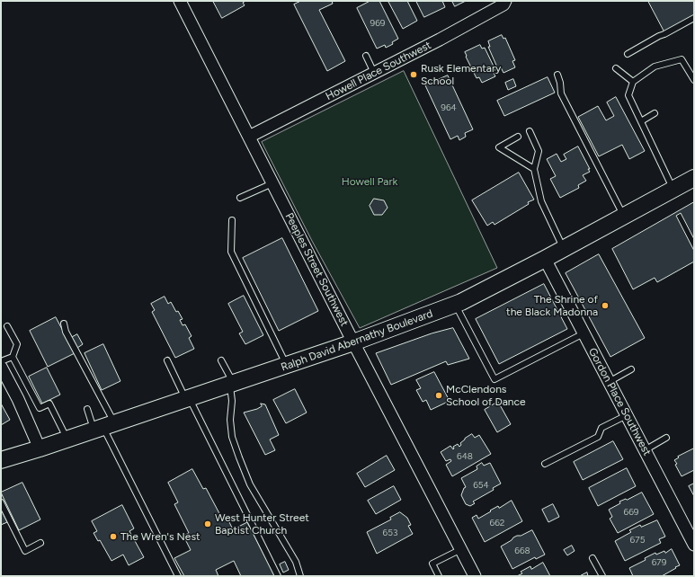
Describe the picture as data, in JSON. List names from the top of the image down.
{
  "streets": {
    "main road": ["Ralph David Abernathy Boulevard"],
    "street": ["Howell Place Southwest", "Peeples Street Southwest", "Gordon Place Southwest"]
  },
  "crossings": [
    ["Howell Place Southwest", "Peeples Street Southwest"],
    ["Peeples Street Southwest", "Ralph David Abernathy Boulevard"],
    ["Ralph David Abernathy Boulevard", "Gordon Place Southwest"]
  ],
  "parks": ["Howell Park"],
  "places": [
    "Rusk Elementary School",
    "The Shrine of the Black Madonna",
    "McClendons School of Dance",
    "West Hunter Street Baptist Church",
    "The Wren's Nest"
  ],
  "house_numbers": [
    "969",
    "964",
    "648",
    "654",
    "669",
    "662",
    "653",
    "675",
    "668",
    "679"
  ]
}
